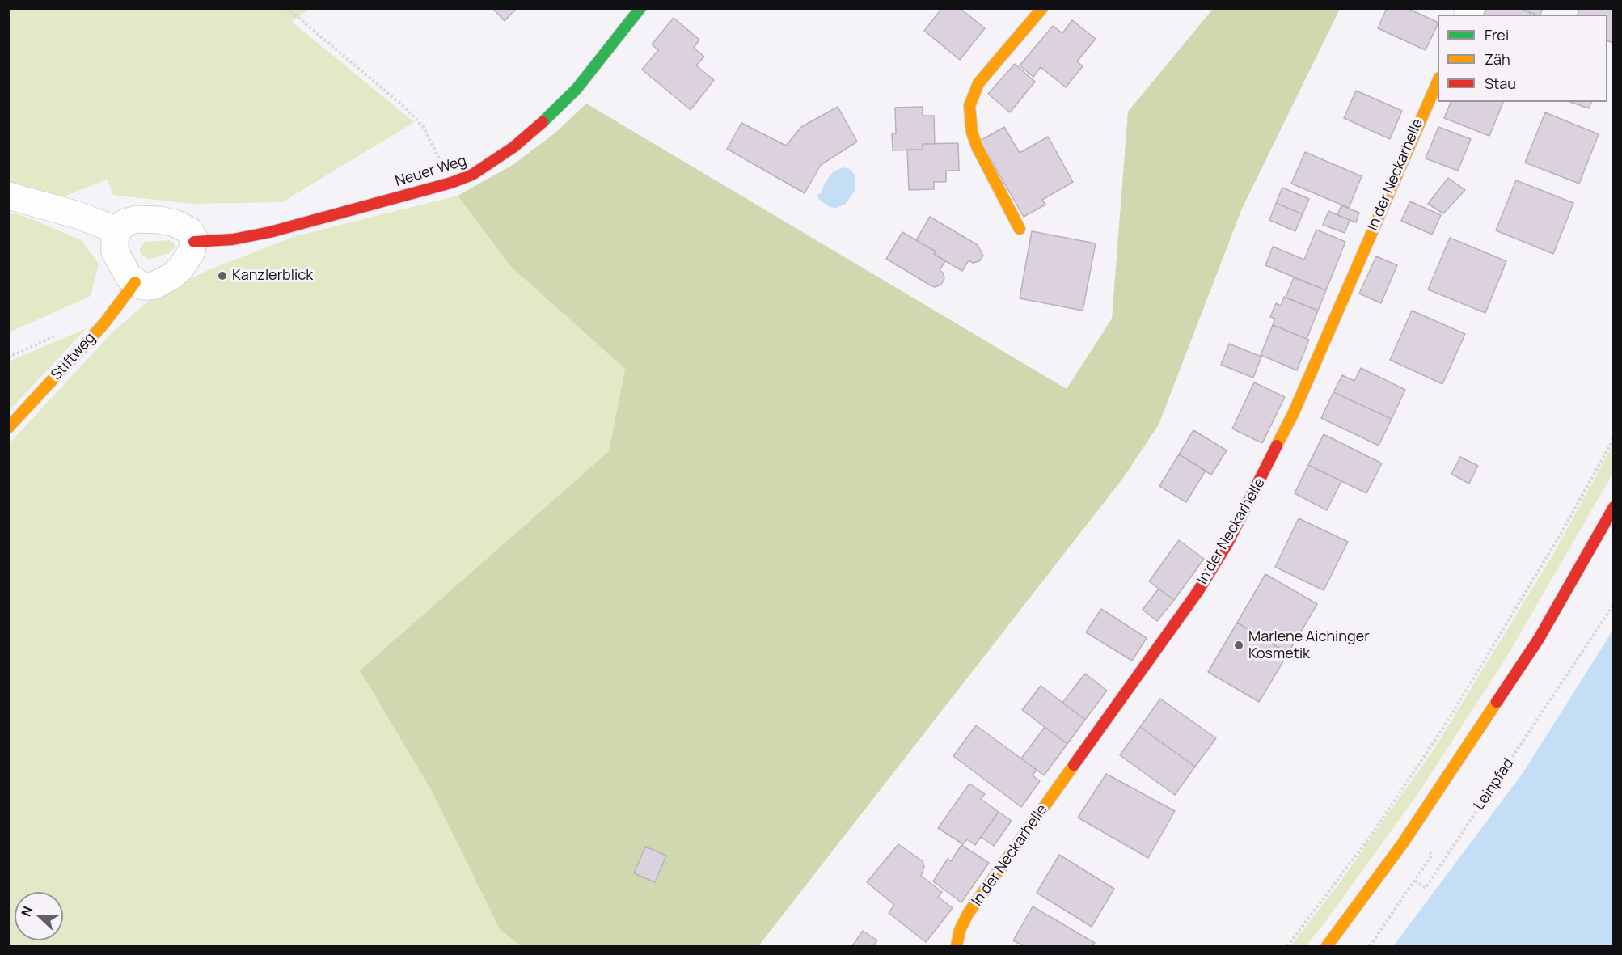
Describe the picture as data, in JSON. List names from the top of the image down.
{
  "streets": {
    "street": ["Neuer Weg", "In der Neckarhelle", "Stiftweg"],
    "path": ["Leinpfad"]
  },
  "crossings": [
    ["Neuer Weg", "Stiftweg"]
  ],
  "places": ["Kanzlerblick", "Marlene Aichinger Kosmetik"],
  "legend": ["Frei", "Zäh", "Stau"],
  "north": "left"
}
